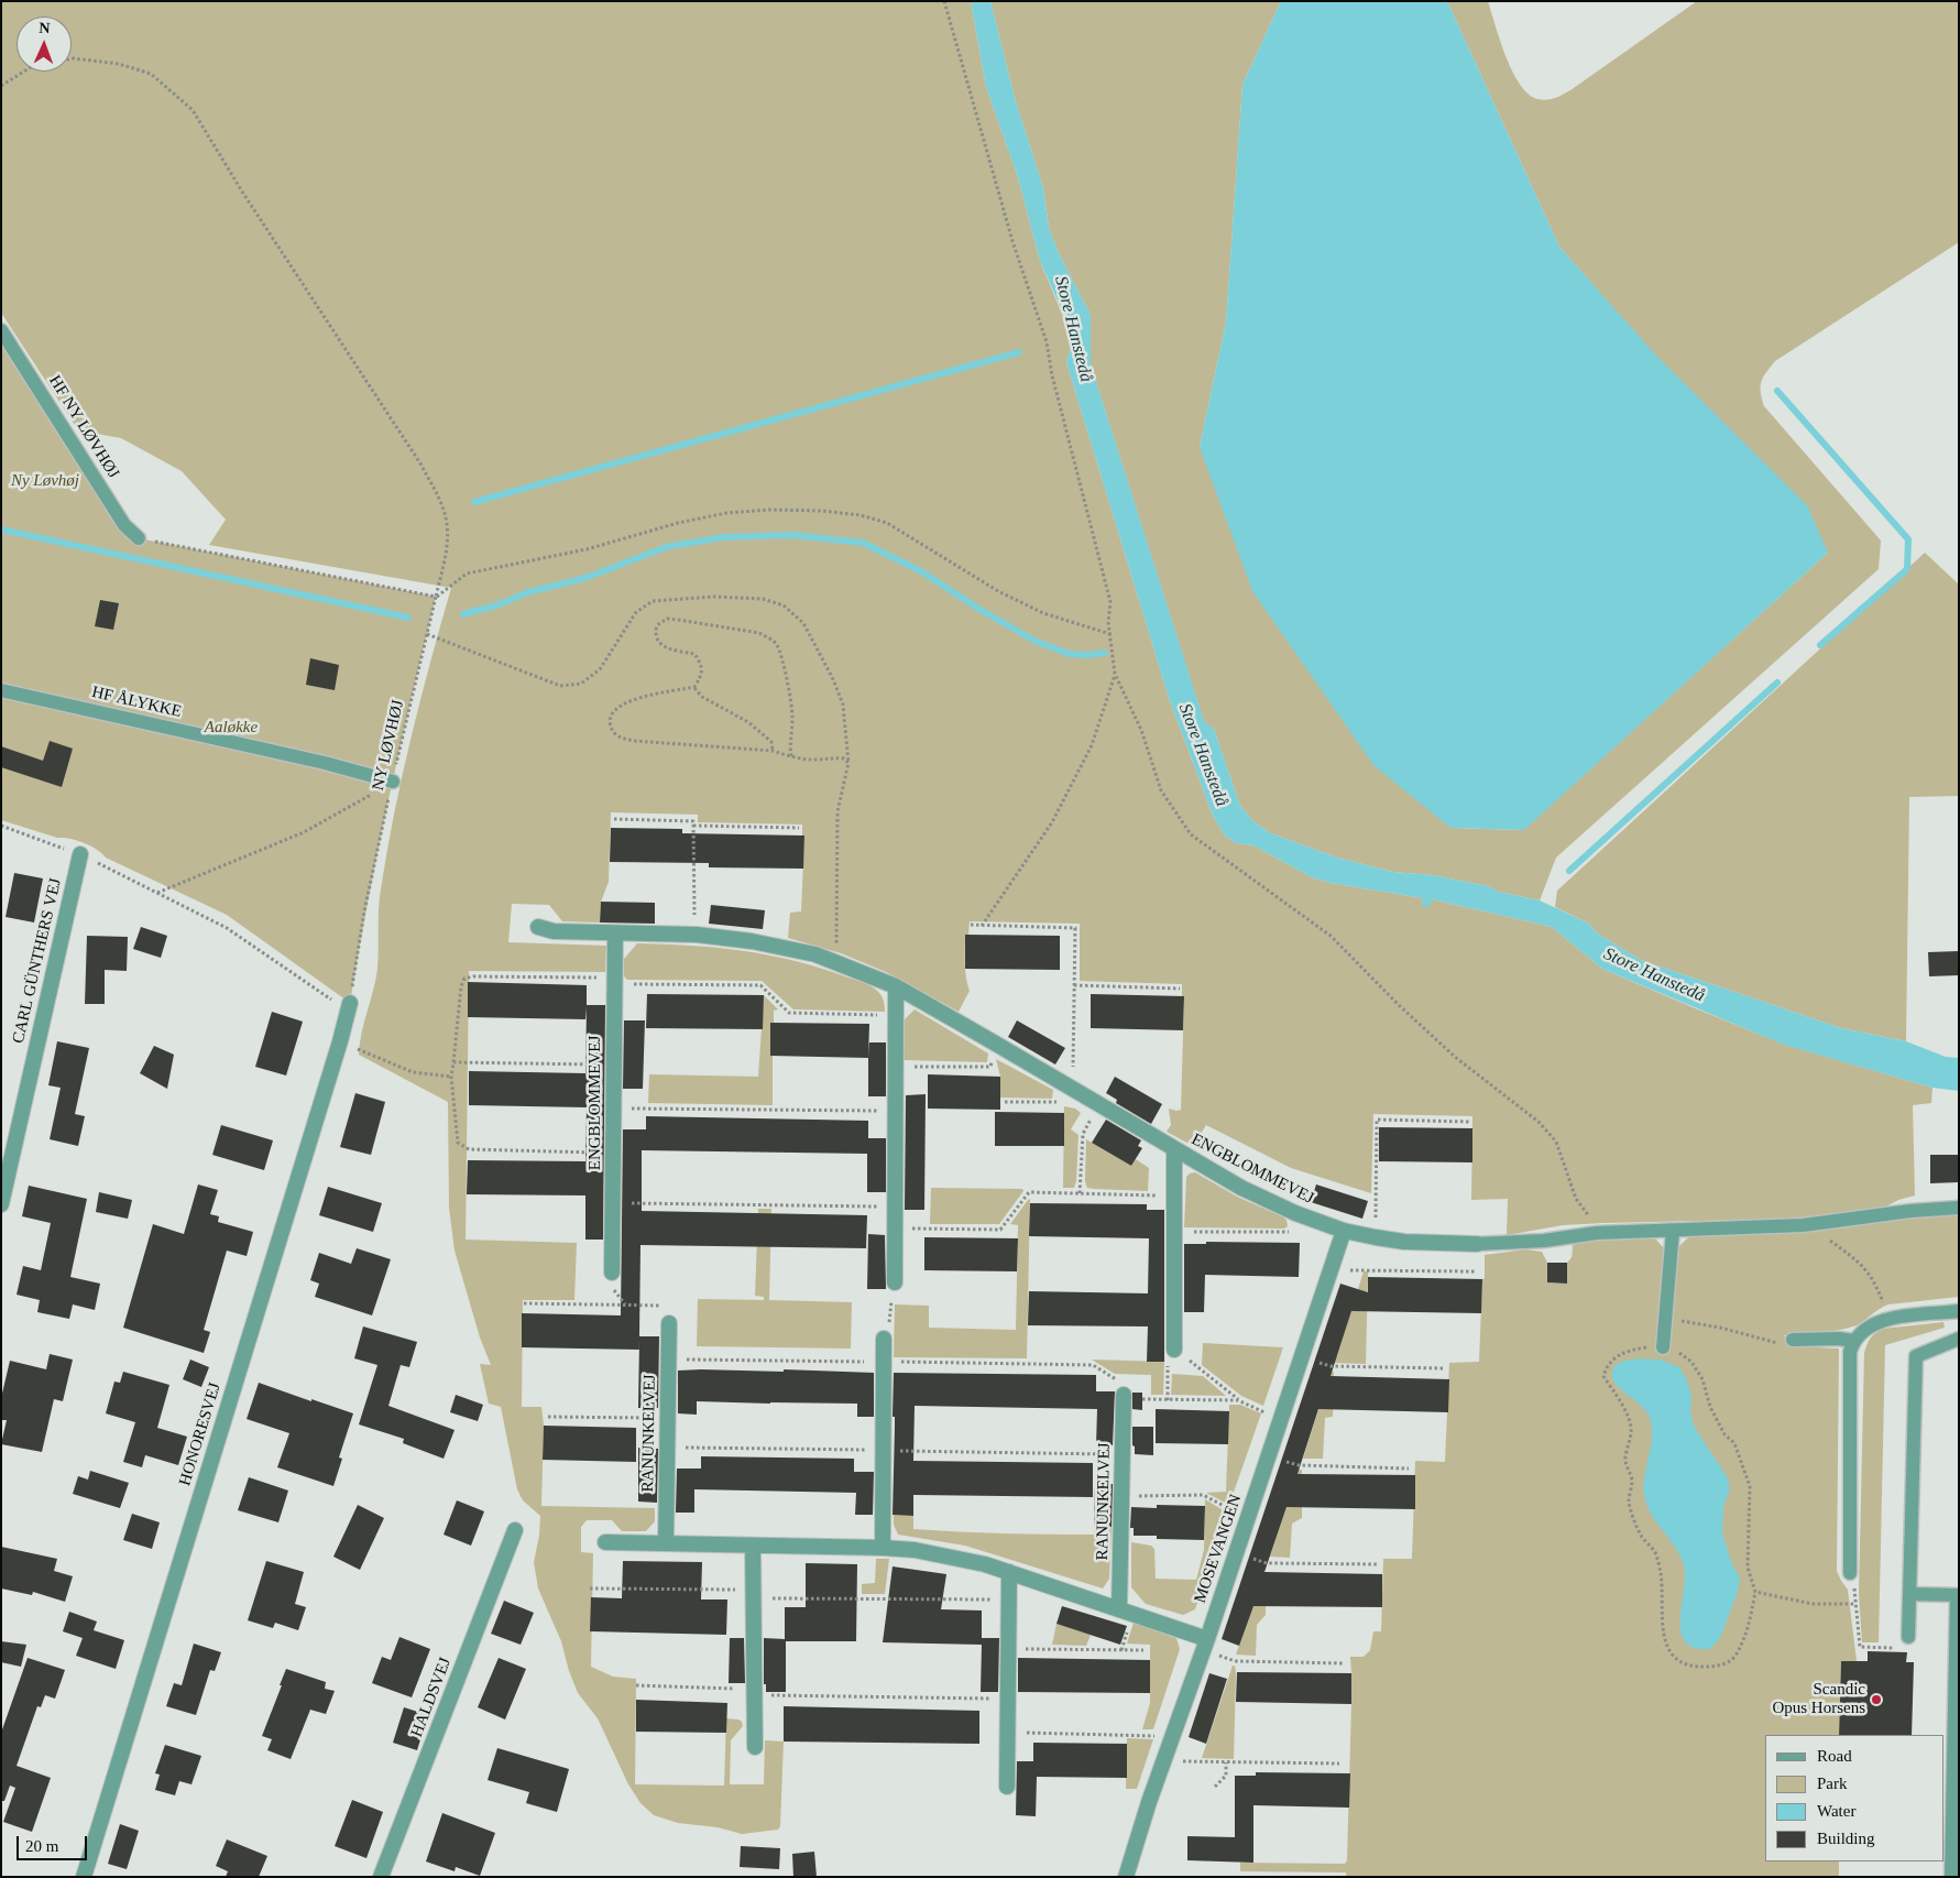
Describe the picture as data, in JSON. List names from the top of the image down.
{
  "streets": {
    "street": [
      "CARL GÜNTHERS VEJ",
      "ENGBLOMMEVEJ",
      "RANUNKELVEJ",
      "HONORESVEJ",
      "MOSEVANGEN",
      "HALDSVEJ"
    ],
    "lane": ["HF NY LØVHØJ", "HF ÅLYKKE"],
    "path": ["NY LØVHØJ"]
  },
  "crossings": [
    ["HF ÅLYKKE", "NY LØVHØJ"],
    ["NY LØVHØJ", "HONORESVEJ"],
    ["ENGBLOMMEVEJ", "MOSEVANGEN"]
  ],
  "water": ["Store Hanstedå"],
  "parks": ["Ny Løvhøj", "Aaløkke"],
  "places": ["Scandic Opus Horsens"],
  "legend": [
    "Road",
    "Park",
    "Water",
    "Building"
  ],
  "scale_bar": "20 m",
  "north": "top"
}
